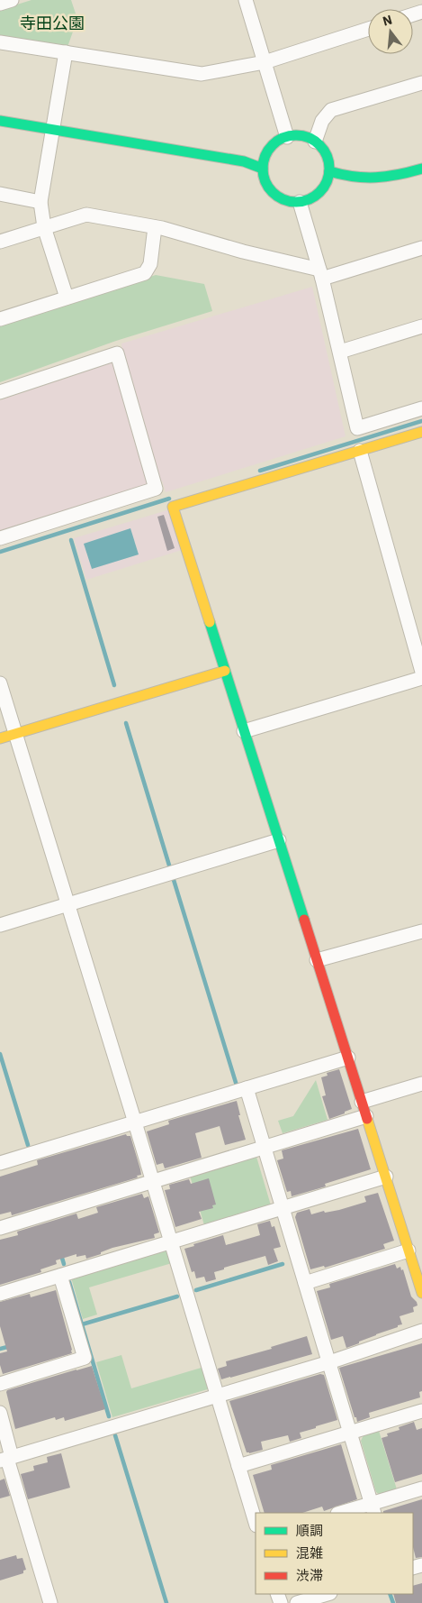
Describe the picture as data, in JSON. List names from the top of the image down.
{
  "parks": ["寺田公園"],
  "legend": ["順調", "混雑", "渋滞"],
  "north": "top"
}
